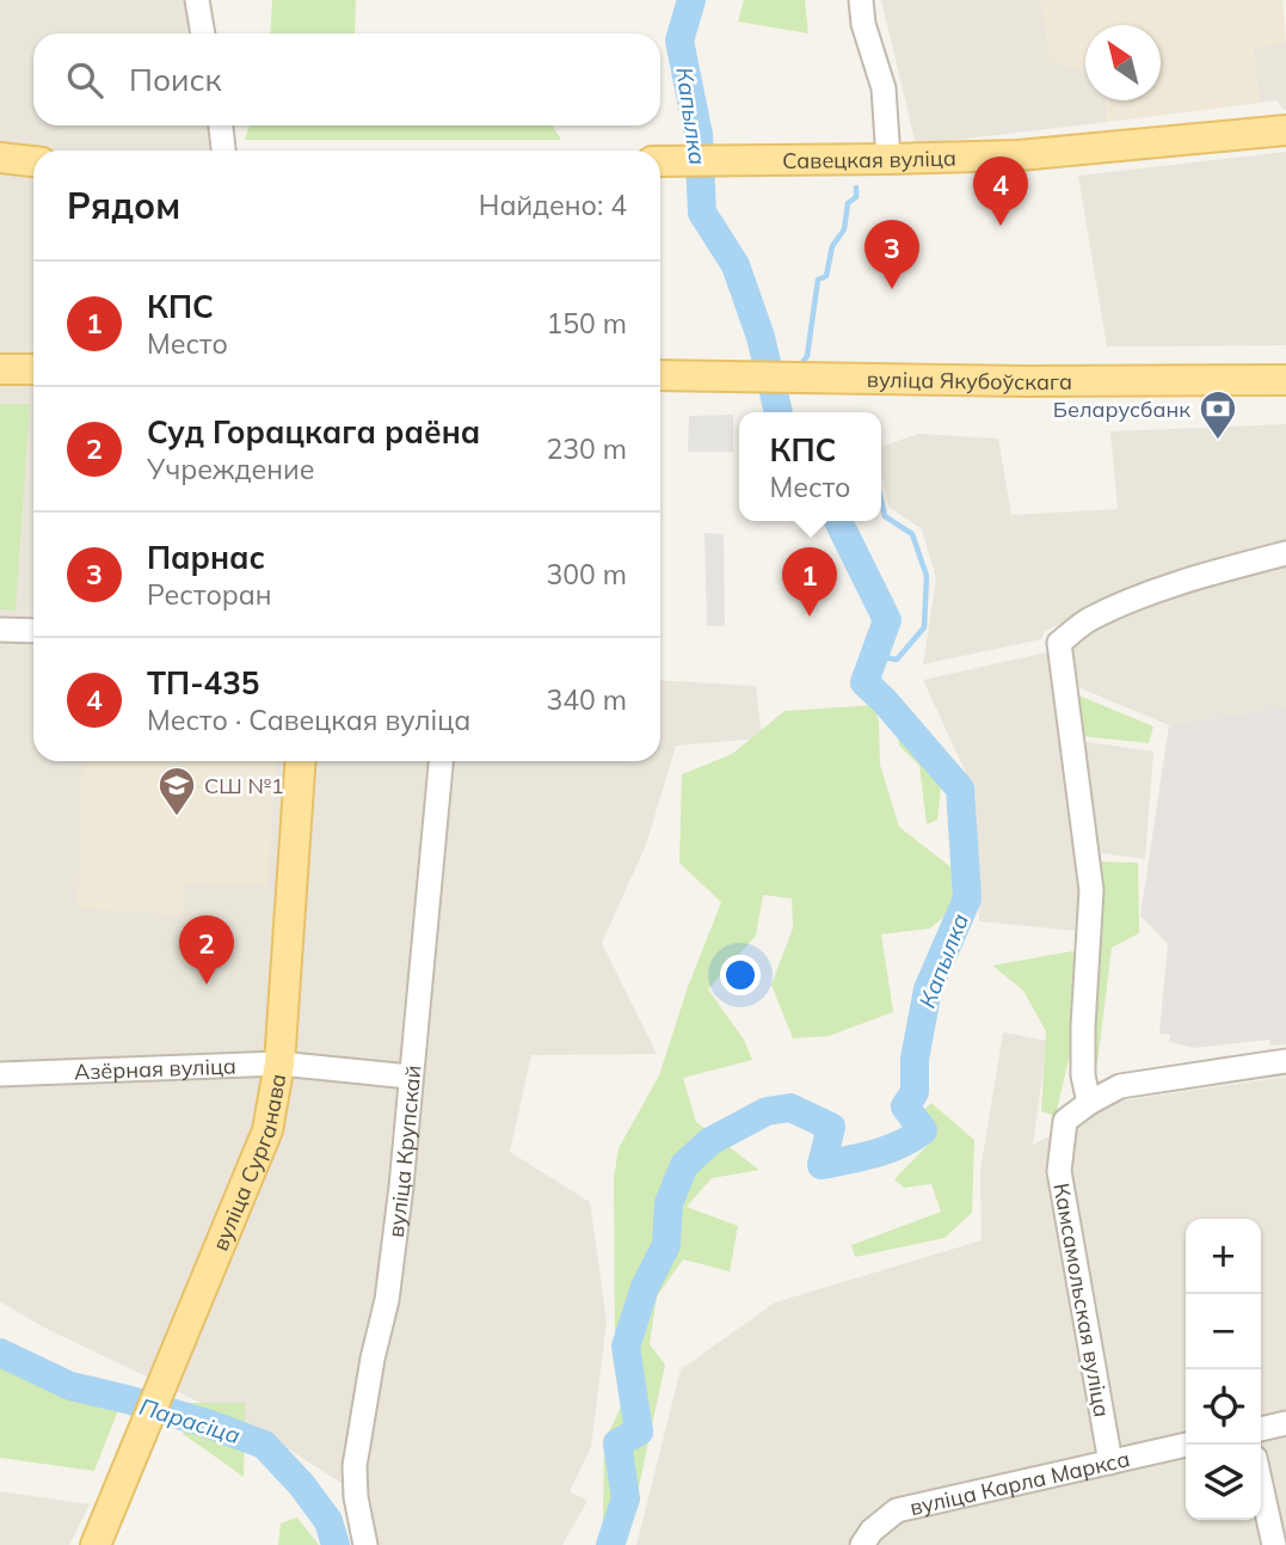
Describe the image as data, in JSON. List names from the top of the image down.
{
  "streets": {
    "main road": ["Савецкая вуліца", "вуліца Якубоўскага", "вуліца Сурганава"],
    "street": [
      "Азёрная вуліца",
      "вуліца Крупскай",
      "Камсамольская вуліца",
      "вуліца Карла Маркса"
    ]
  },
  "crossings": [
    ["Азёрная вуліца", "вуліца Крупскай"],
    ["Азёрная вуліца", "вуліца Сурганава"],
    ["Камсамольская вуліца", "вуліца Карла Маркса"]
  ],
  "water": ["Капылка", "Парасіца"],
  "places": {
    "bank": ["Беларусбанк"],
    "school or university": ["СШ №1"]
  },
  "north": "top left",
  "page": {
    "search": "Поиск",
    "heading": ["Рядом", "Найдено: 4"],
    "pins": [
      "4",
      "3",
      "1",
      "2"
    ],
    "list": [
      {
        "mark": "1",
        "name": "КПС",
        "note": "Место",
        "value": "150 m"
      },
      {
        "mark": "2",
        "name": "Суд Горацкага раёна",
        "note": "Учреждение",
        "value": "230 m"
      },
      {
        "mark": "3",
        "name": "Парнас",
        "note": "Ресторан",
        "value": "300 m"
      },
      {
        "mark": "4",
        "name": "ТП-435",
        "note": "Место · Савецкая вуліца",
        "value": "340 m"
      }
    ],
    "popup": ["КПС", "Место"],
    "map_buttons": ["+", "−"]
  }
}
